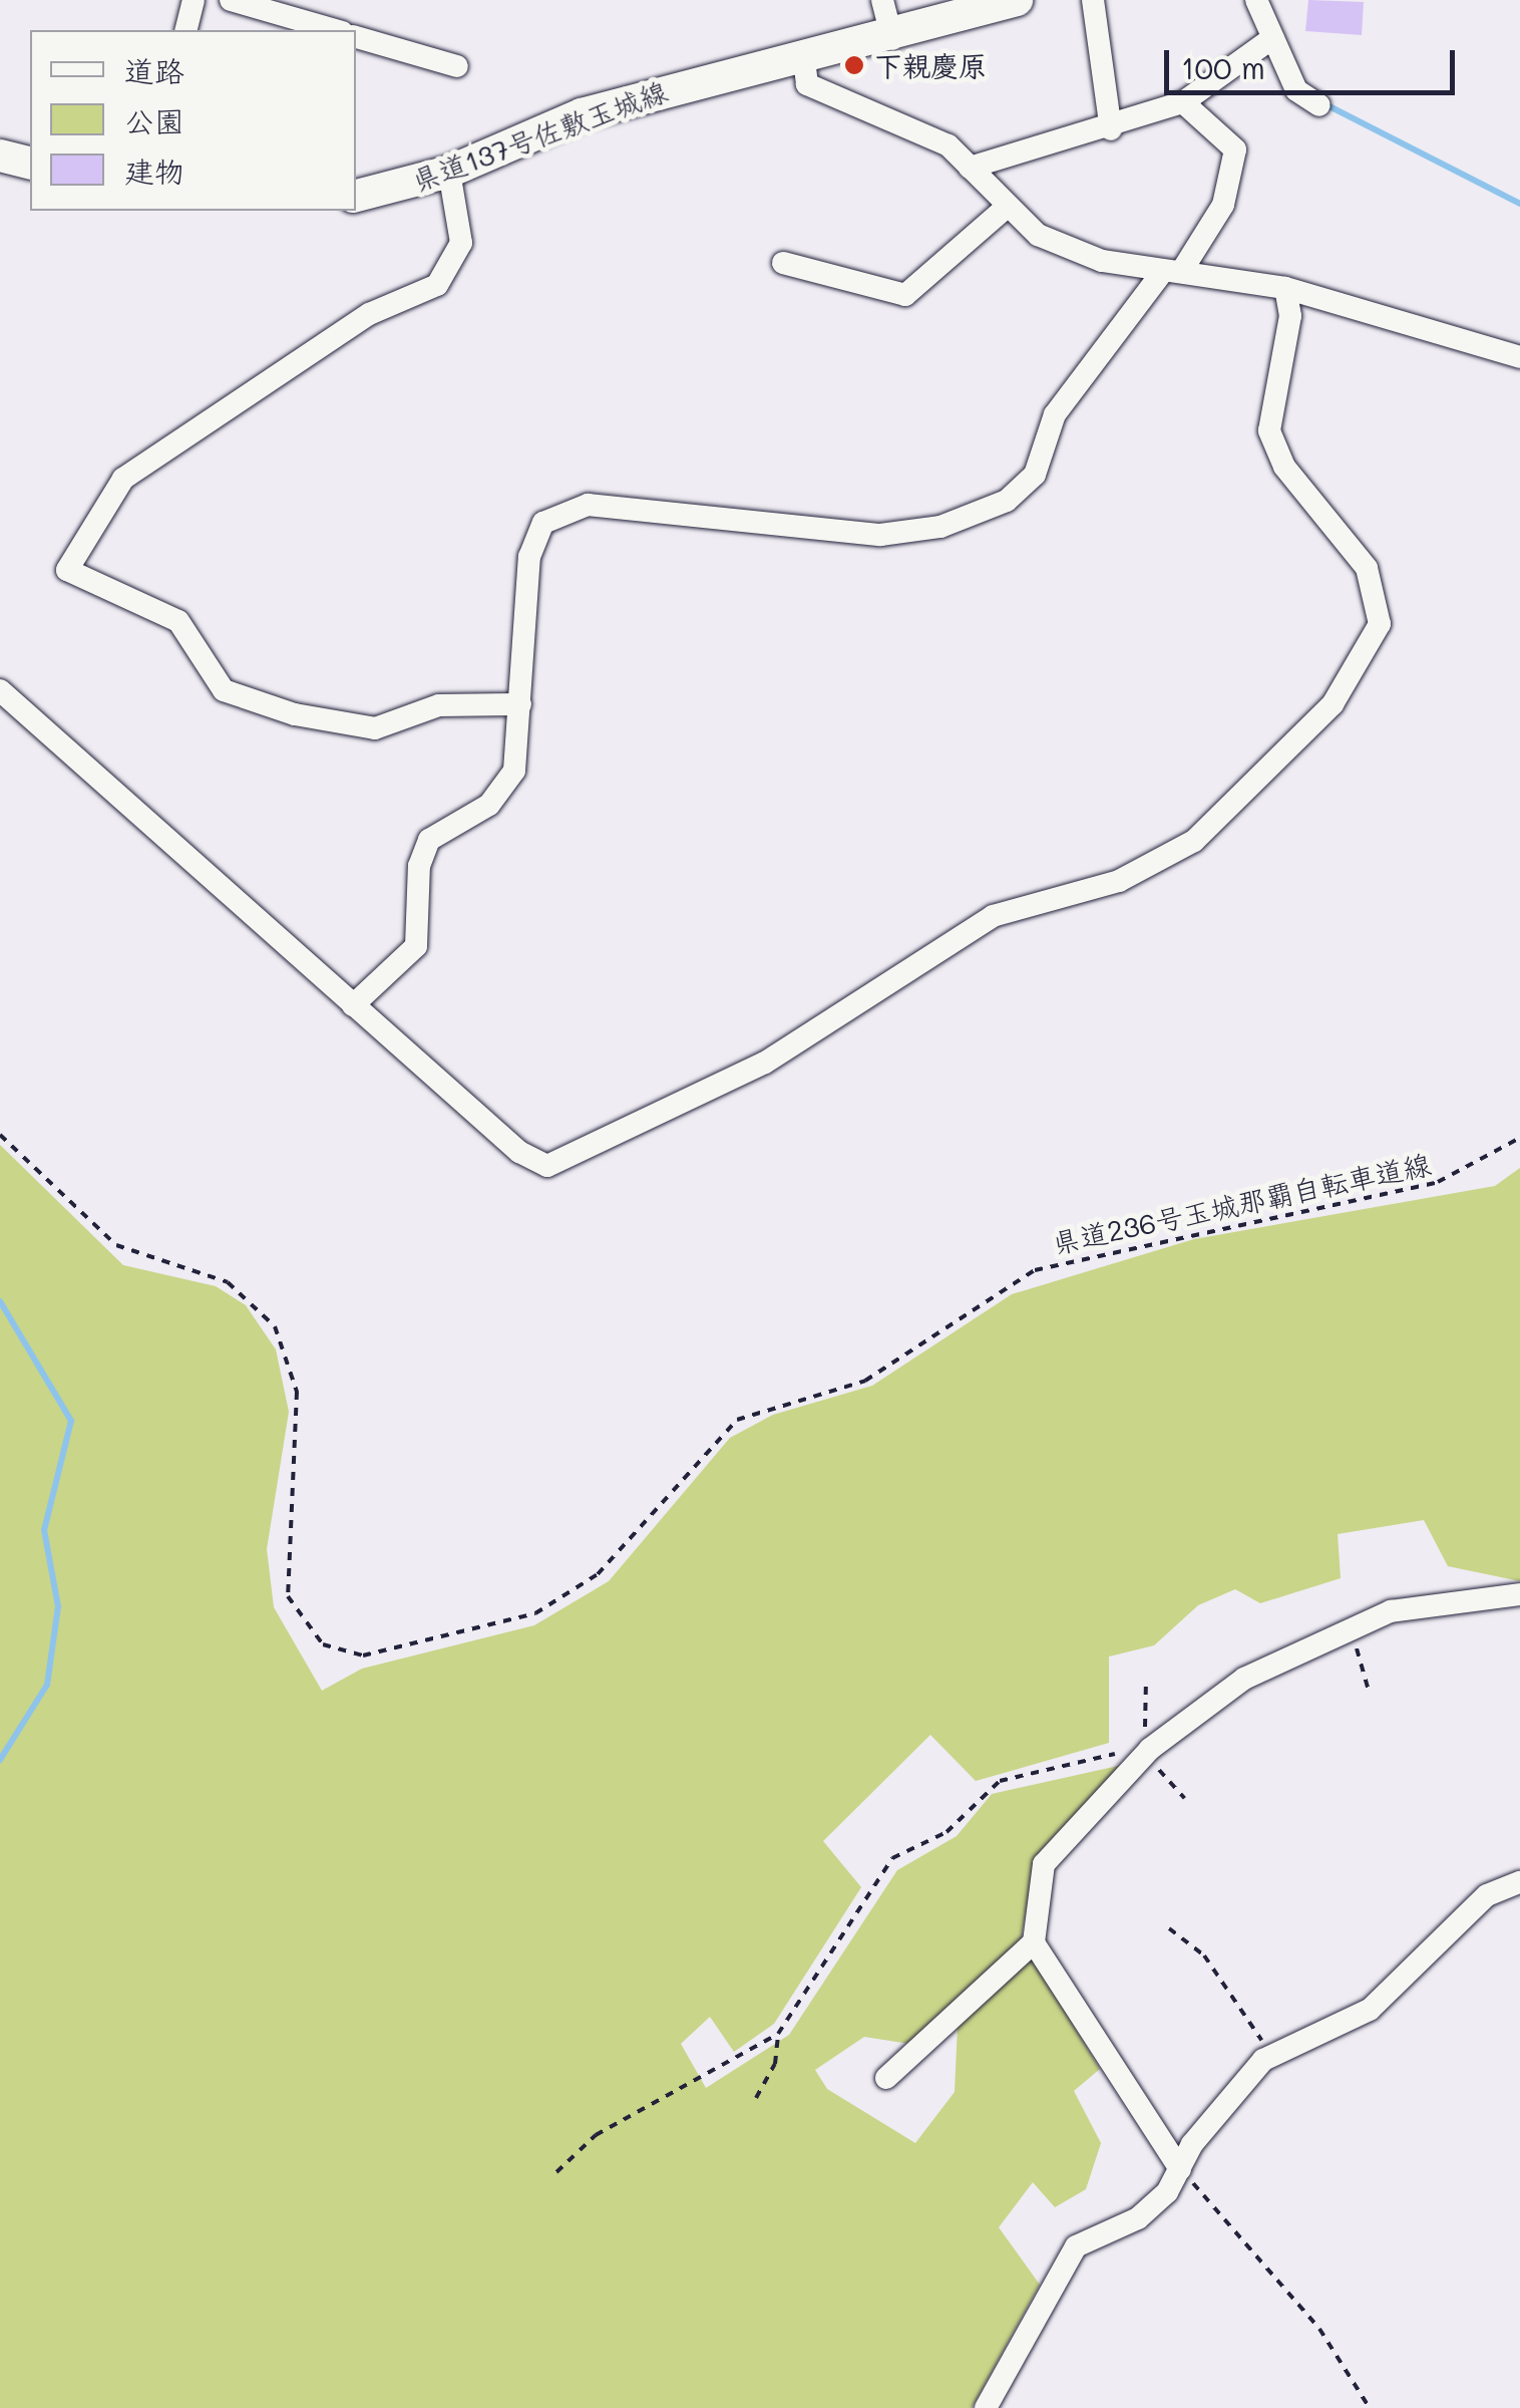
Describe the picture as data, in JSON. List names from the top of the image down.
{
  "streets": {
    "main road": ["県道137号佐敷玉城線"],
    "path": ["県道236号玉城那覇自転車道線"]
  },
  "places": ["下親慶原"],
  "legend": ["道路", "公園", "建物"],
  "scale_bar": "100 m"
}
